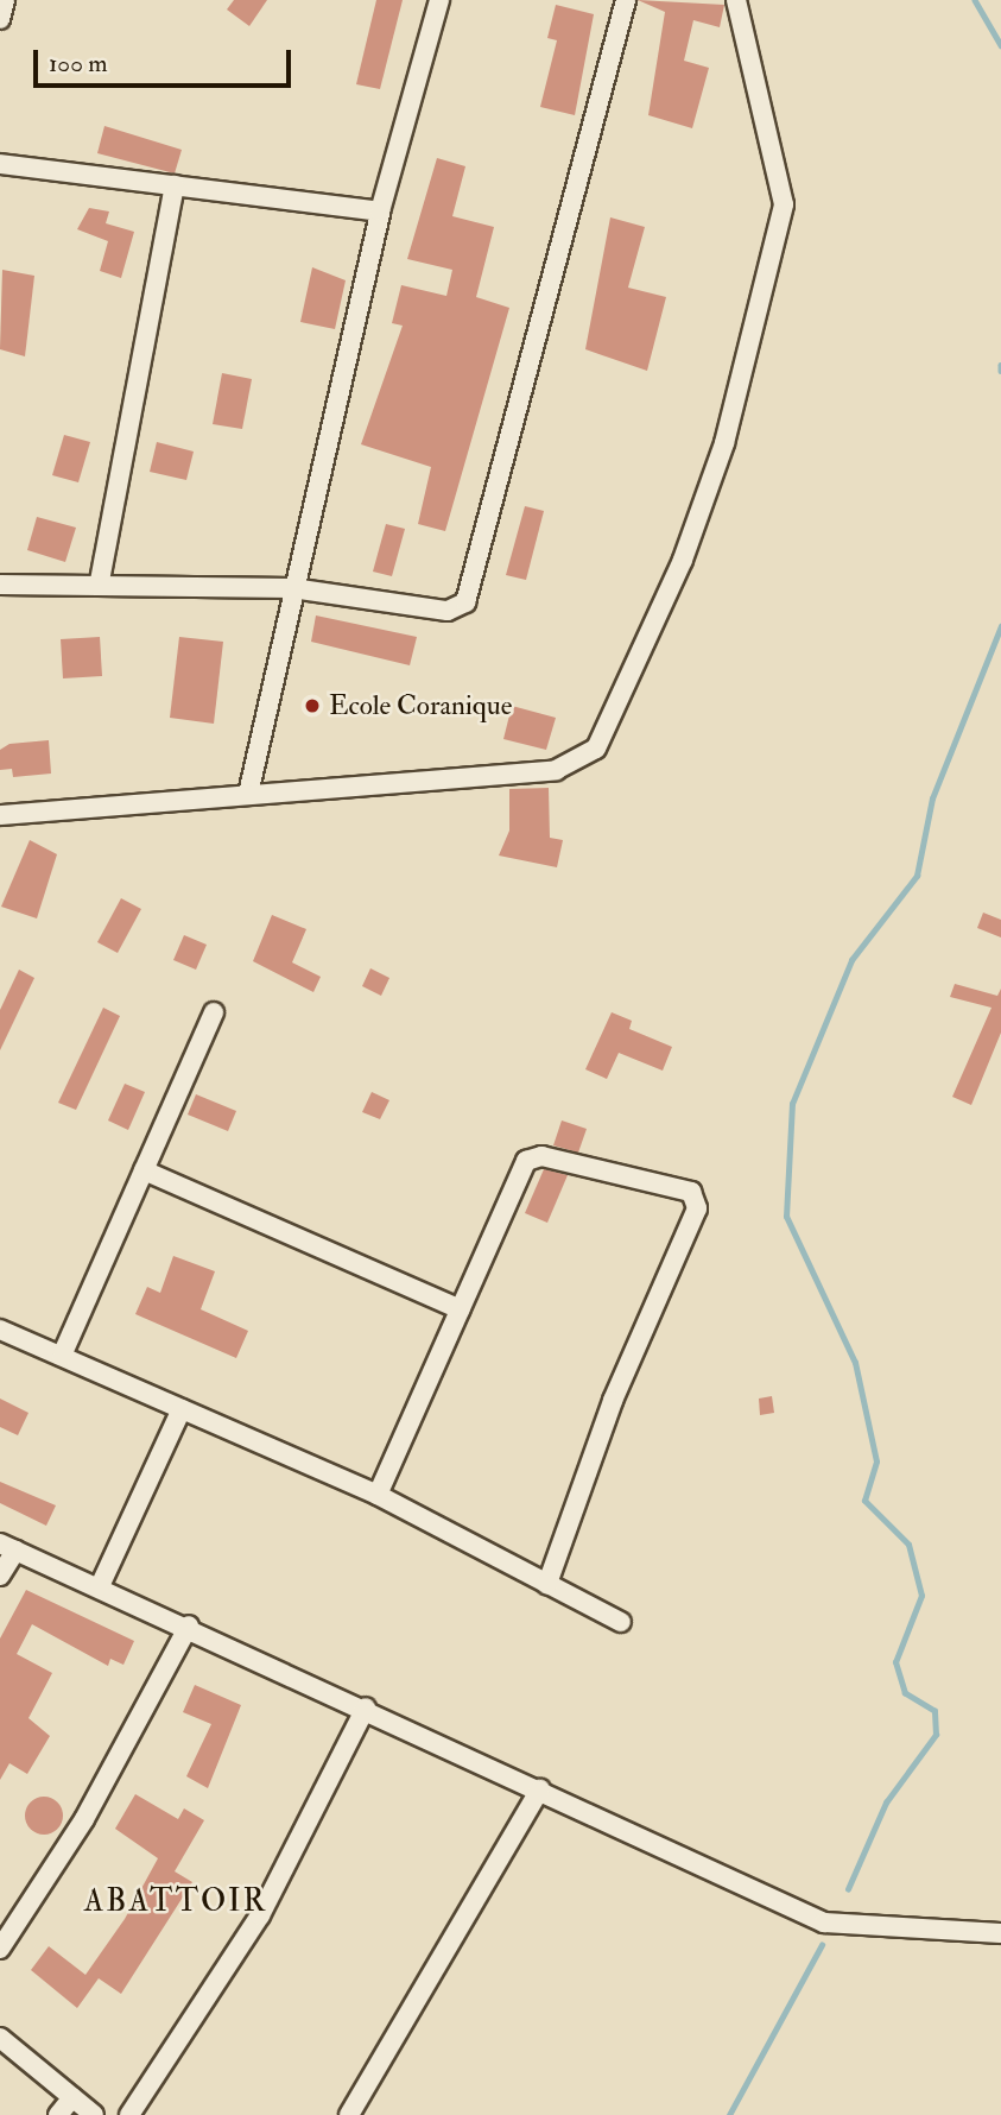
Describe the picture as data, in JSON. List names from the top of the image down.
{
  "districts": ["ABATTOIR"],
  "places": ["Ecole Coranique"],
  "scale_bar": "100 m"
}
